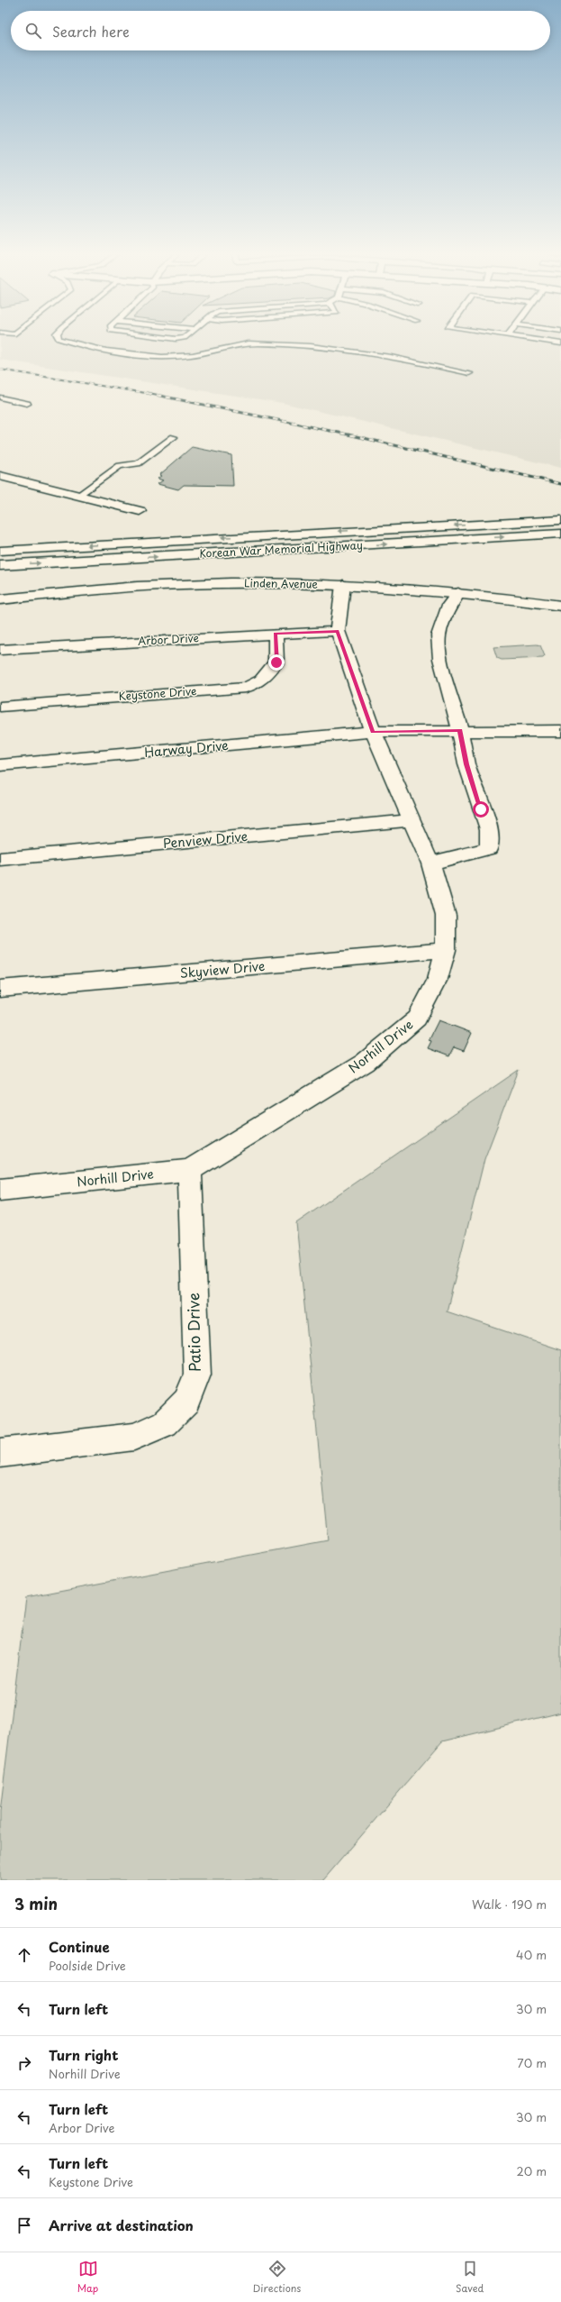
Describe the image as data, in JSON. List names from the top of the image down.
{
  "streets": {
    "street": [
      "Korean War Memorial Highway",
      "Linden Avenue",
      "Arbor Drive",
      "Keystone Drive",
      "Harway Drive",
      "Penview Drive",
      "Skyview Drive",
      "Norhill Drive",
      "Patio Drive"
    ]
  },
  "crossings": [
    ["Linden Avenue", "Norhill Drive"],
    ["Arbor Drive", "Keystone Drive"],
    ["Arbor Drive", "Norhill Drive"],
    ["Harway Drive", "Norhill Drive"],
    ["Penview Drive", "Norhill Drive"],
    ["Skyview Drive", "Norhill Drive"],
    ["Norhill Drive", "Patio Drive"]
  ],
  "page": {
    "search": "Search here",
    "heading": ["3 min", "Walk · 190 m"],
    "list": [
      ["Continue", "Poolside Drive", "40 m"],
      ["Turn left", "30 m"],
      ["Turn right", "Norhill Drive", "70 m"],
      ["Turn left", "Arbor Drive", "30 m"],
      ["Turn left", "Keystone Drive", "20 m"],
      "Arrive at destination"
    ],
    "nav": ["Map", "Directions", "Saved"]
  }
}
